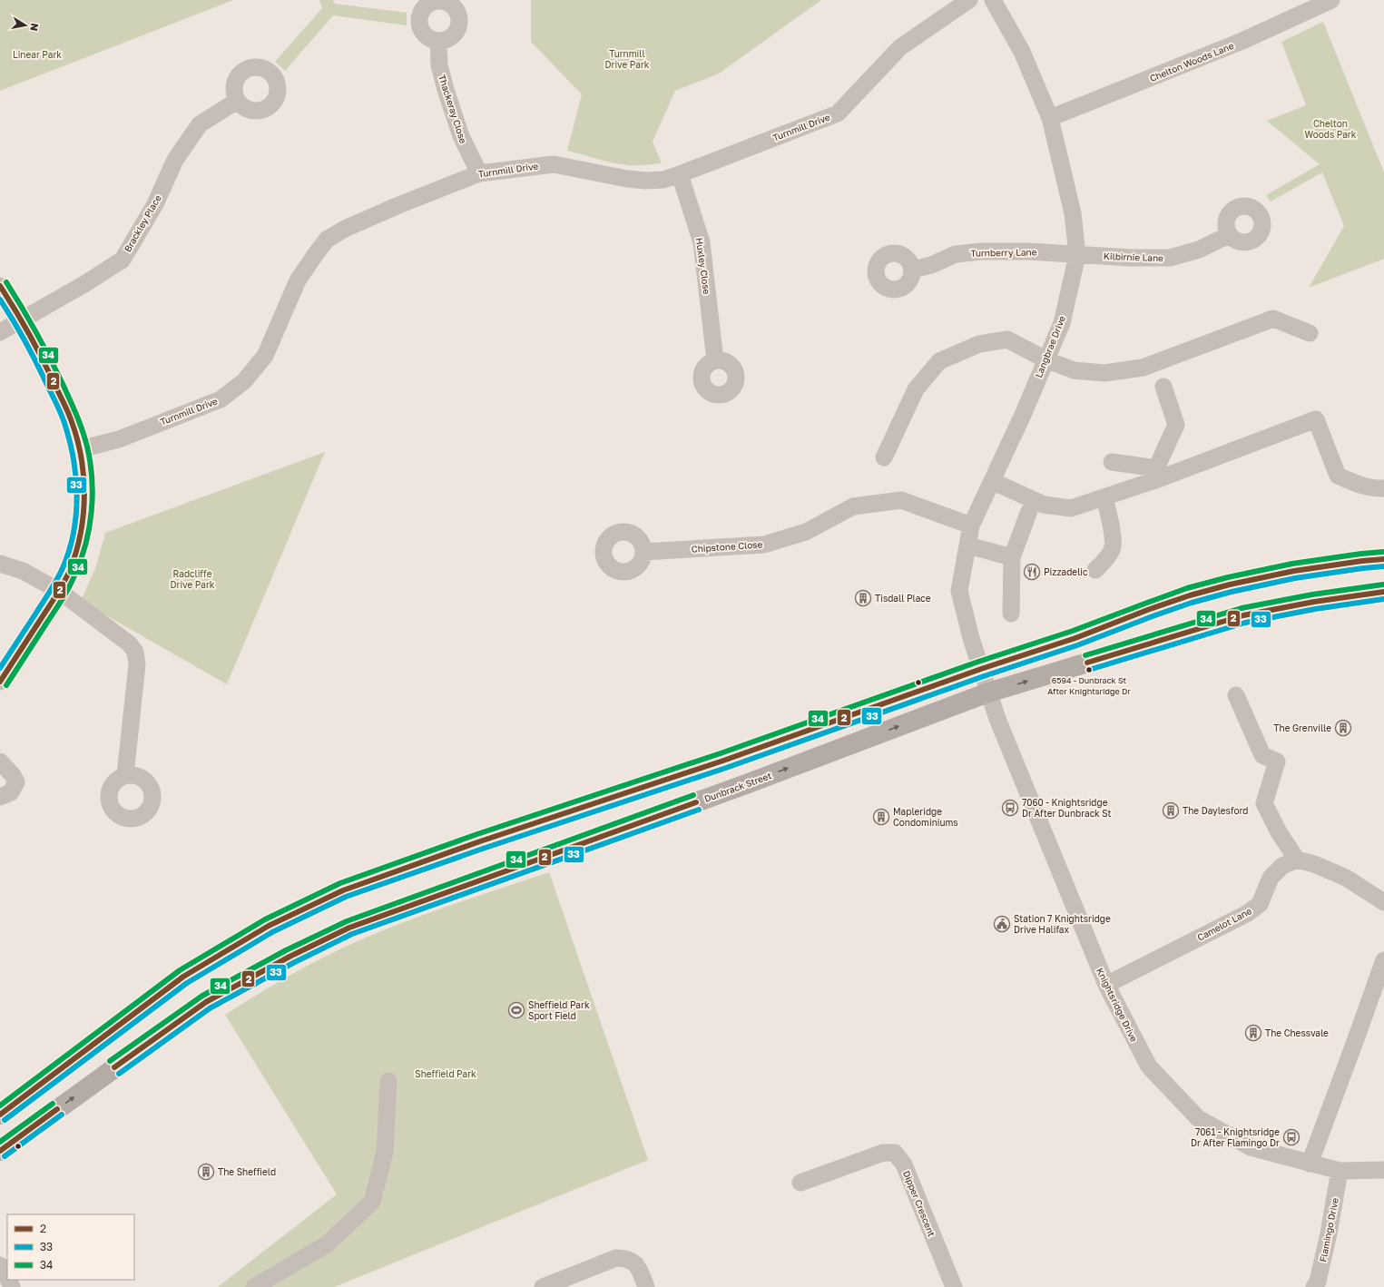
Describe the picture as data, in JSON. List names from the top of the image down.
{
  "streets": {
    "main road": ["Dunbrack Street"],
    "street": [
      "Chelton Woods Lane",
      "Thackeray Close",
      "Turnmill Drive",
      "Brackley Place",
      "Turnberry Lane",
      "Kilbirnie Lane",
      "Huxley Close",
      "Langbrae Drive",
      "Chipstone Close",
      "Camelot Lane",
      "Knightsridge Drive",
      "Dipper Crescent",
      "Flamingo Drive"
    ]
  },
  "crossings": [
    ["Chelton Woods Lane", "Langbrae Drive"],
    ["Thackeray Close", "Turnmill Drive"],
    ["Turnmill Drive", "Huxley Close"],
    ["Turnberry Lane", "Kilbirnie Lane"],
    ["Turnberry Lane", "Langbrae Drive"],
    ["Kilbirnie Lane", "Langbrae Drive"],
    ["Langbrae Drive", "Chipstone Close"],
    ["Langbrae Drive", "Dunbrack Street"],
    ["Langbrae Drive", "Knightsridge Drive"],
    ["Dunbrack Street", "Knightsridge Drive"],
    ["Camelot Lane", "Knightsridge Drive"],
    ["Knightsridge Drive", "Flamingo Drive"]
  ],
  "parks": [
    "Turnmill Drive Park",
    "Linear Park",
    "Chelton Woods Park",
    "Radcliffe Drive Park",
    "Sheffield Park"
  ],
  "places": {
    "restaurant": ["Pizzadelic"],
    "building": [
      "Tisdall Place",
      "The Grenville",
      "The Daylesford",
      "Mapleridge Condominiums",
      "The Chessvale",
      "The Sheffield"
    ],
    "other": ["6594 - Dunbrack St After Knightsridge Dr"],
    "bus stop": ["7060 - Knightsridge Dr After Dunbrack St", "7061 - Knightsridge Dr After Flamingo Dr"],
    "public building": ["Station 7 Knightsridge Drive Halifax"],
    "sports": ["Sheffield Park Sport Field"]
  },
  "lines": ["transit line 34", "transit line 2", "transit line 33"],
  "legend": ["2", "33", "34"],
  "north": "right"
}
